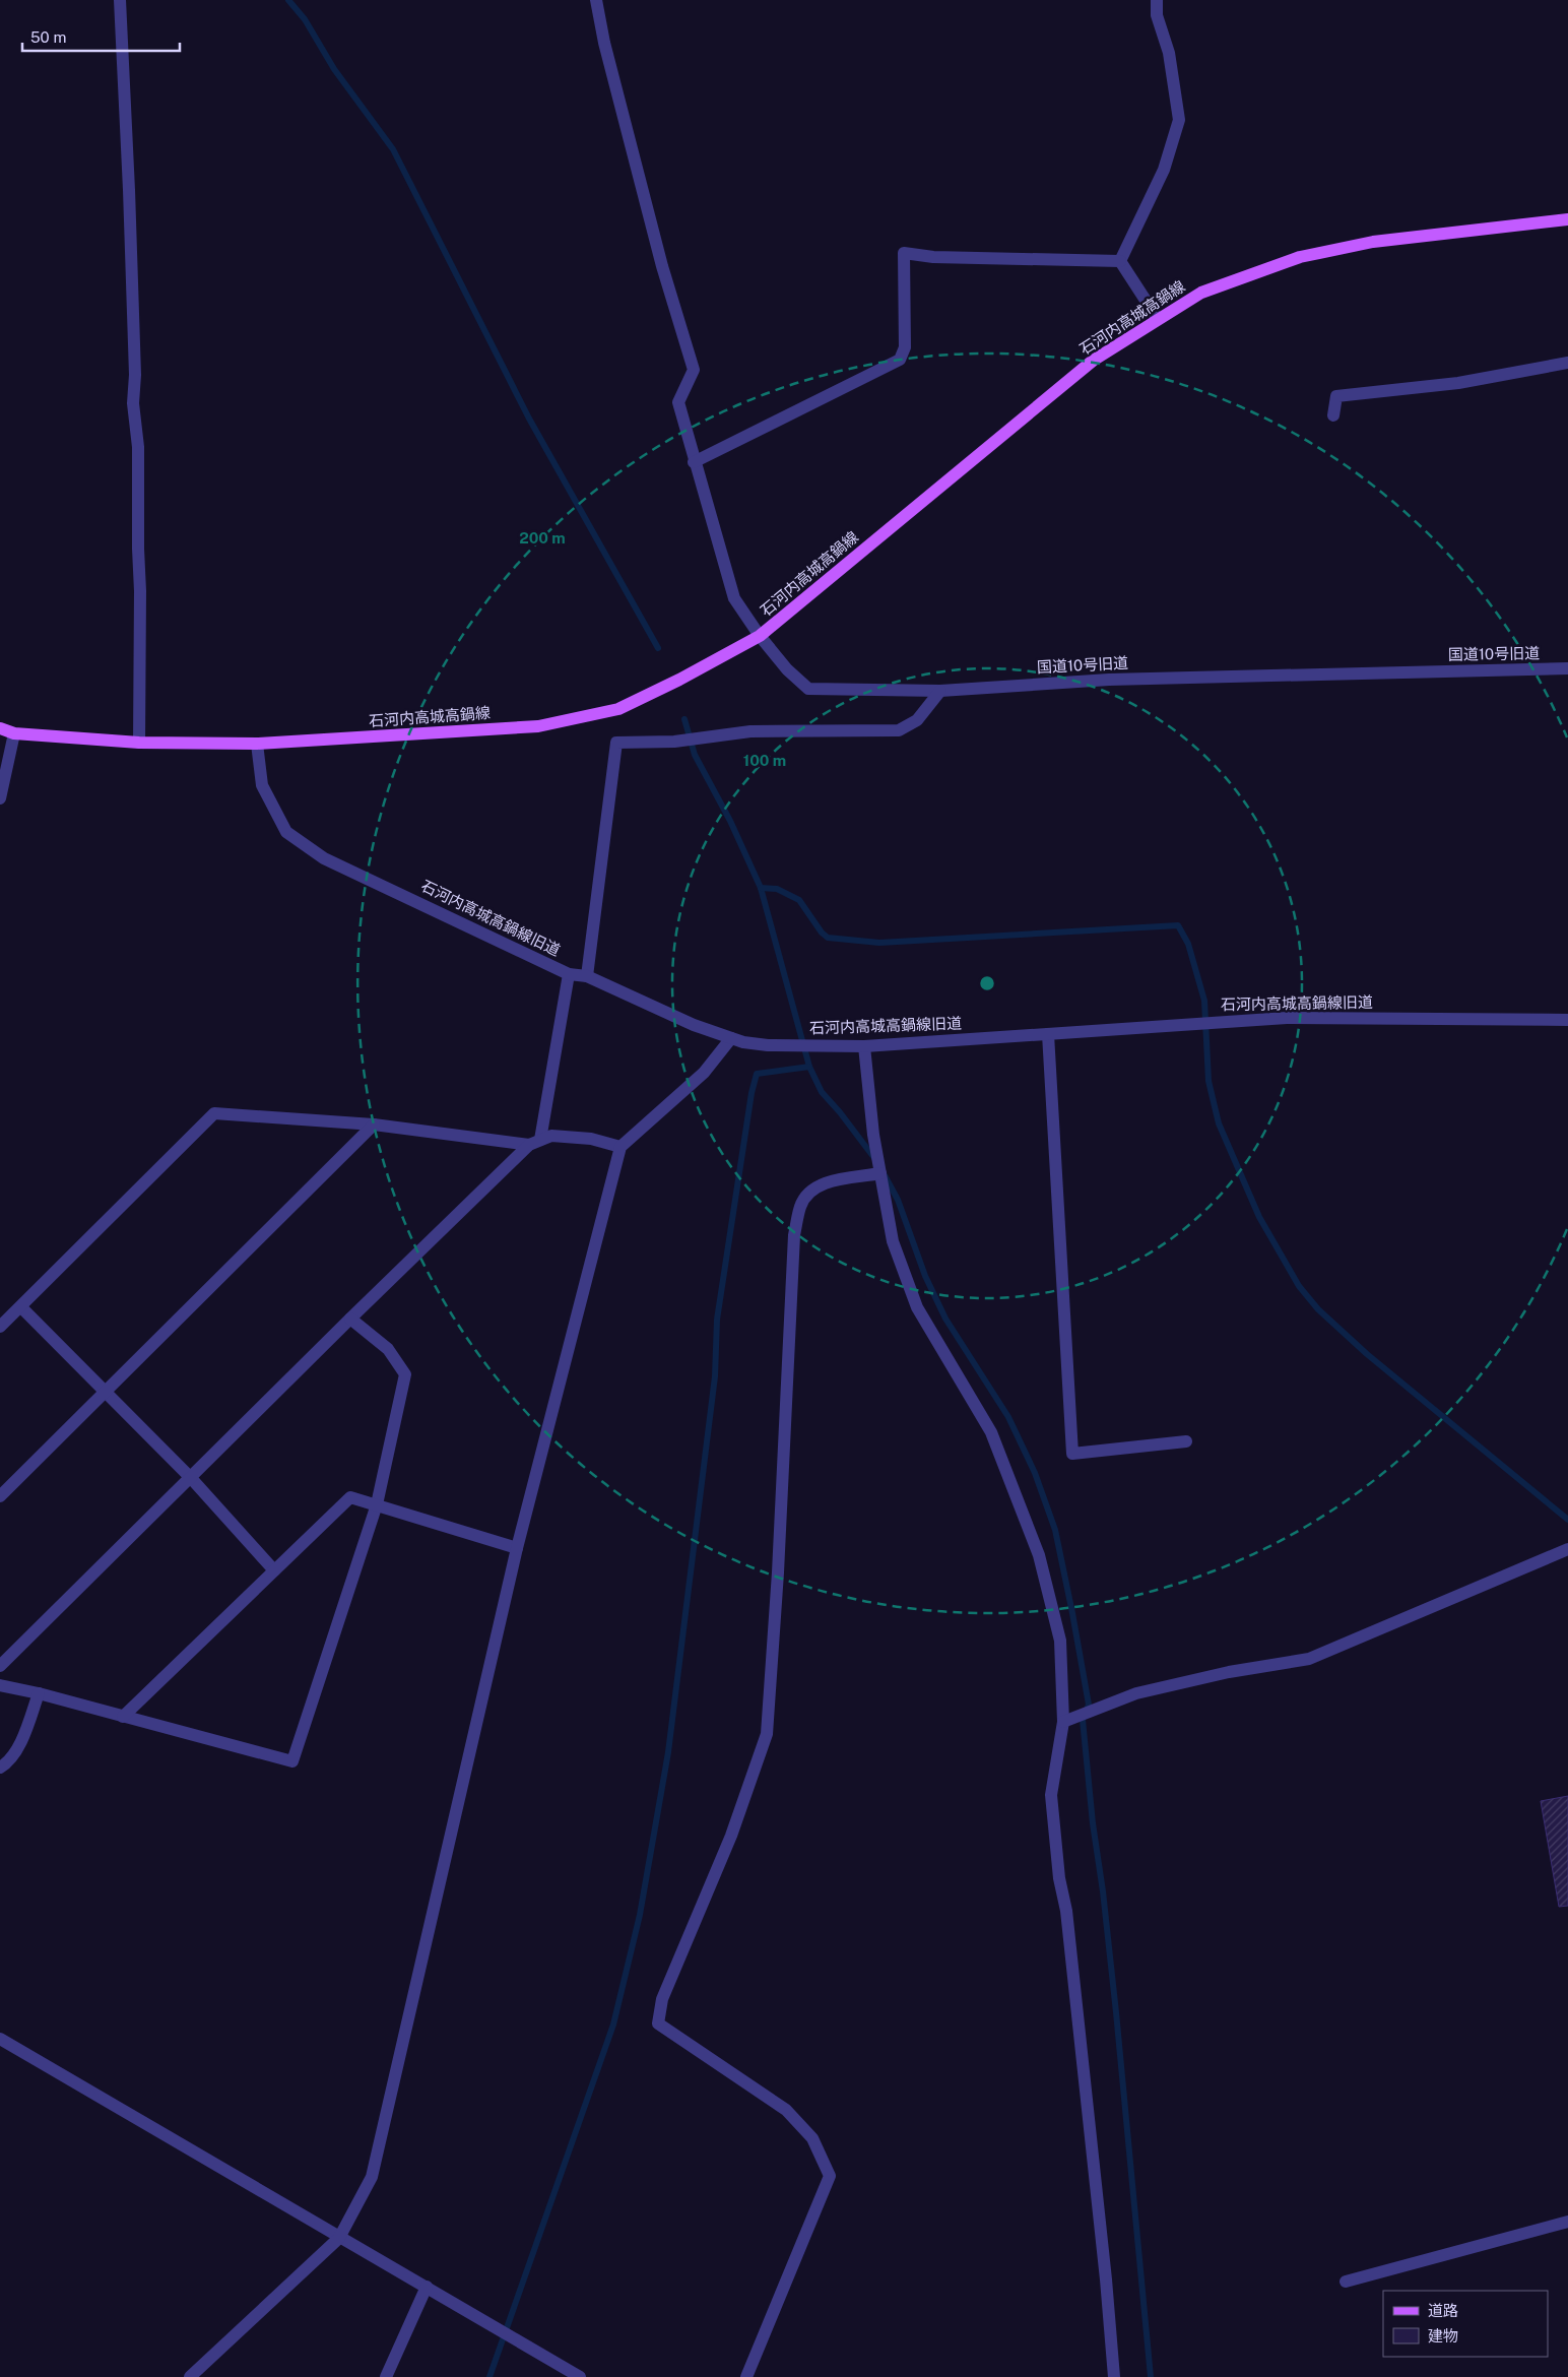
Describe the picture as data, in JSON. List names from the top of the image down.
{
  "streets": {
    "main road": ["石河内高城高鍋線"],
    "street": ["国道10号旧道", "石河内高城高鍋線旧道"]
  },
  "crossings": [
    ["石河内高城高鍋線", "国道10号旧道"],
    ["石河内高城高鍋線", "石河内高城高鍋線旧道"]
  ],
  "legend": ["道路", "建物"],
  "scale_bar": "50 m",
  "rings": ["200 m", "100 m"]
}
